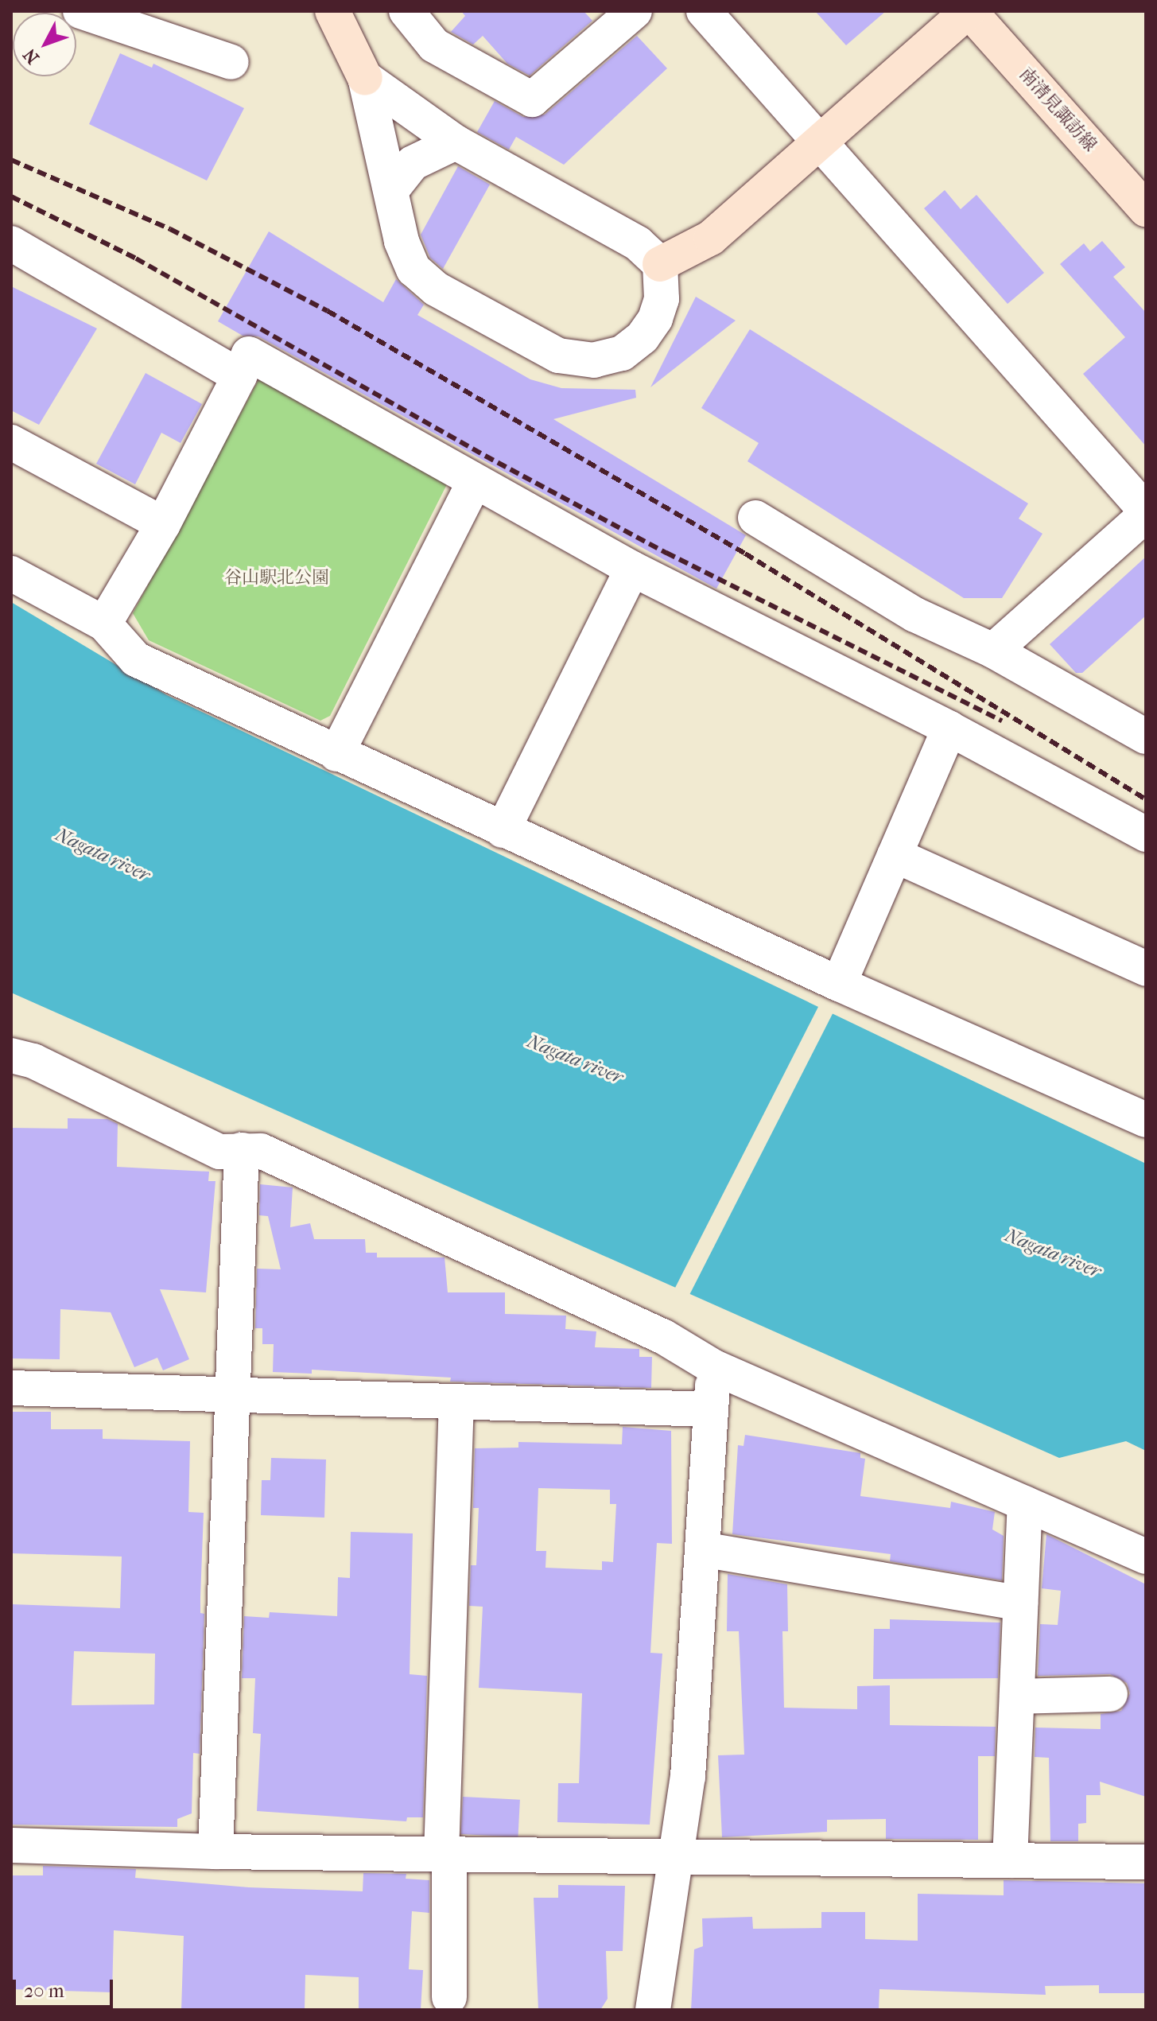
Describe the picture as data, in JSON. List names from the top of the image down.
{
  "streets": {
    "street": ["南清見諏訪線"]
  },
  "water": ["Nagata river"],
  "parks": ["谷山駅北公園"],
  "scale_bar": "20 m",
  "north": "bottom left"
}
